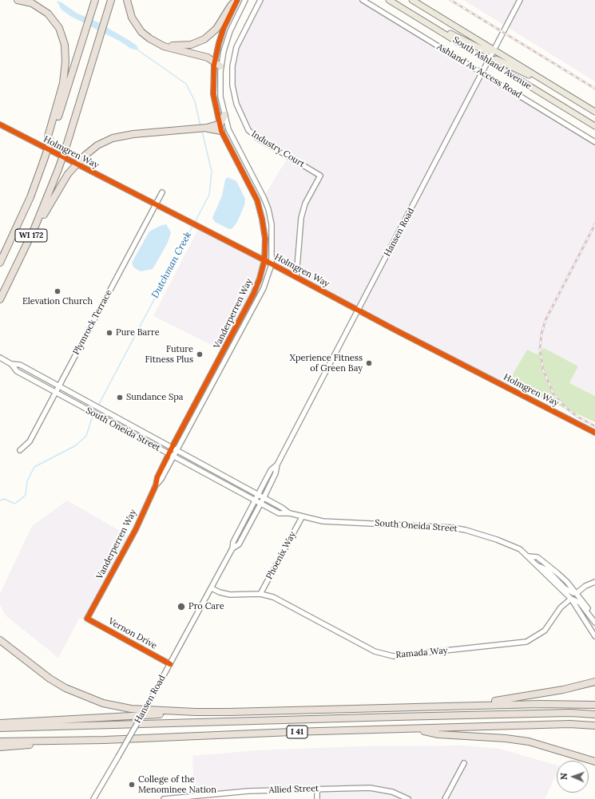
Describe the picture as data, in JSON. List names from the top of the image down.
{
  "streets": {
    "highway": ["WI 172", "I 41"],
    "main road": ["South Ashland Avenue"],
    "street": [
      "Ashland Av Access Road",
      "Industry Court",
      "Holmgren Way",
      "Hansen Road",
      "Vanderperren Way",
      "Plymrock Terrace",
      "South Oneida Street",
      "Phoenix Way",
      "Vernon Drive",
      "Ramada Way",
      "Allied Street"
    ]
  },
  "crossings": [
    ["South Ashland Avenue", "Hansen Road"],
    ["Ashland Av Access Road", "Hansen Road"],
    ["Industry Court", "Holmgren Way"],
    ["Holmgren Way", "Hansen Road"],
    ["Holmgren Way", "Vanderperren Way"],
    ["Holmgren Way", "Plymrock Terrace"],
    ["Hansen Road", "South Oneida Street"],
    ["Hansen Road", "Vernon Drive"],
    ["Hansen Road", "Ramada Way"],
    ["Vanderperren Way", "South Oneida Street"],
    ["Vanderperren Way", "Vernon Drive"],
    ["Plymrock Terrace", "South Oneida Street"],
    ["South Oneida Street", "Phoenix Way"],
    ["South Oneida Street", "Ramada Way"],
    ["Phoenix Way", "Ramada Way"]
  ],
  "water": ["Dutchman Creek"],
  "places": [
    "Elevation Church",
    "Pure Barre",
    "Future Fitness Plus",
    "Xperience Fitness of Green Bay",
    "Sundance Spa",
    "Pro Care",
    "College of the Menominee Nation"
  ],
  "north": "left"
}
